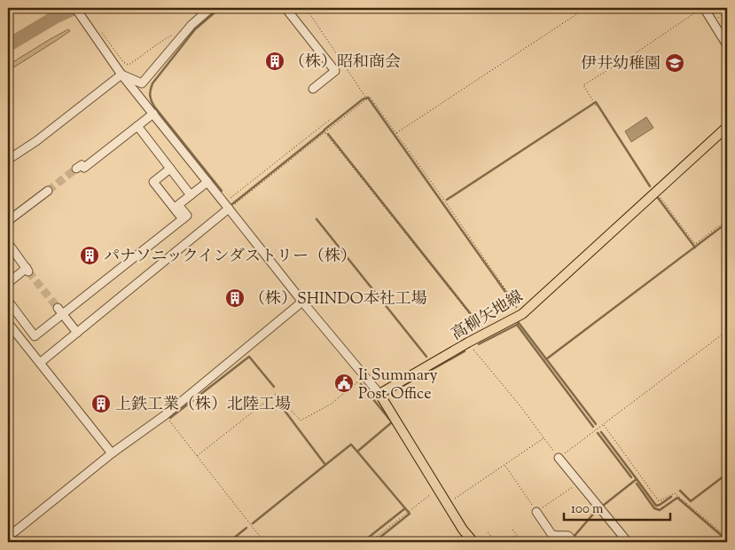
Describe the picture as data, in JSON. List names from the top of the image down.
{
  "streets": {
    "main road": ["高柳矢地線"]
  },
  "places": {
    "building": [
      "（株）昭和商会",
      "パナソニックインダストリー（株）",
      "（株）SHINDO本社工場",
      "上鉄工業（株）北陸工場"
    ],
    "school or university": ["伊井幼稚園"],
    "public building": ["Ii Summary Post Office"]
  },
  "scale_bar": "100 m"
}
